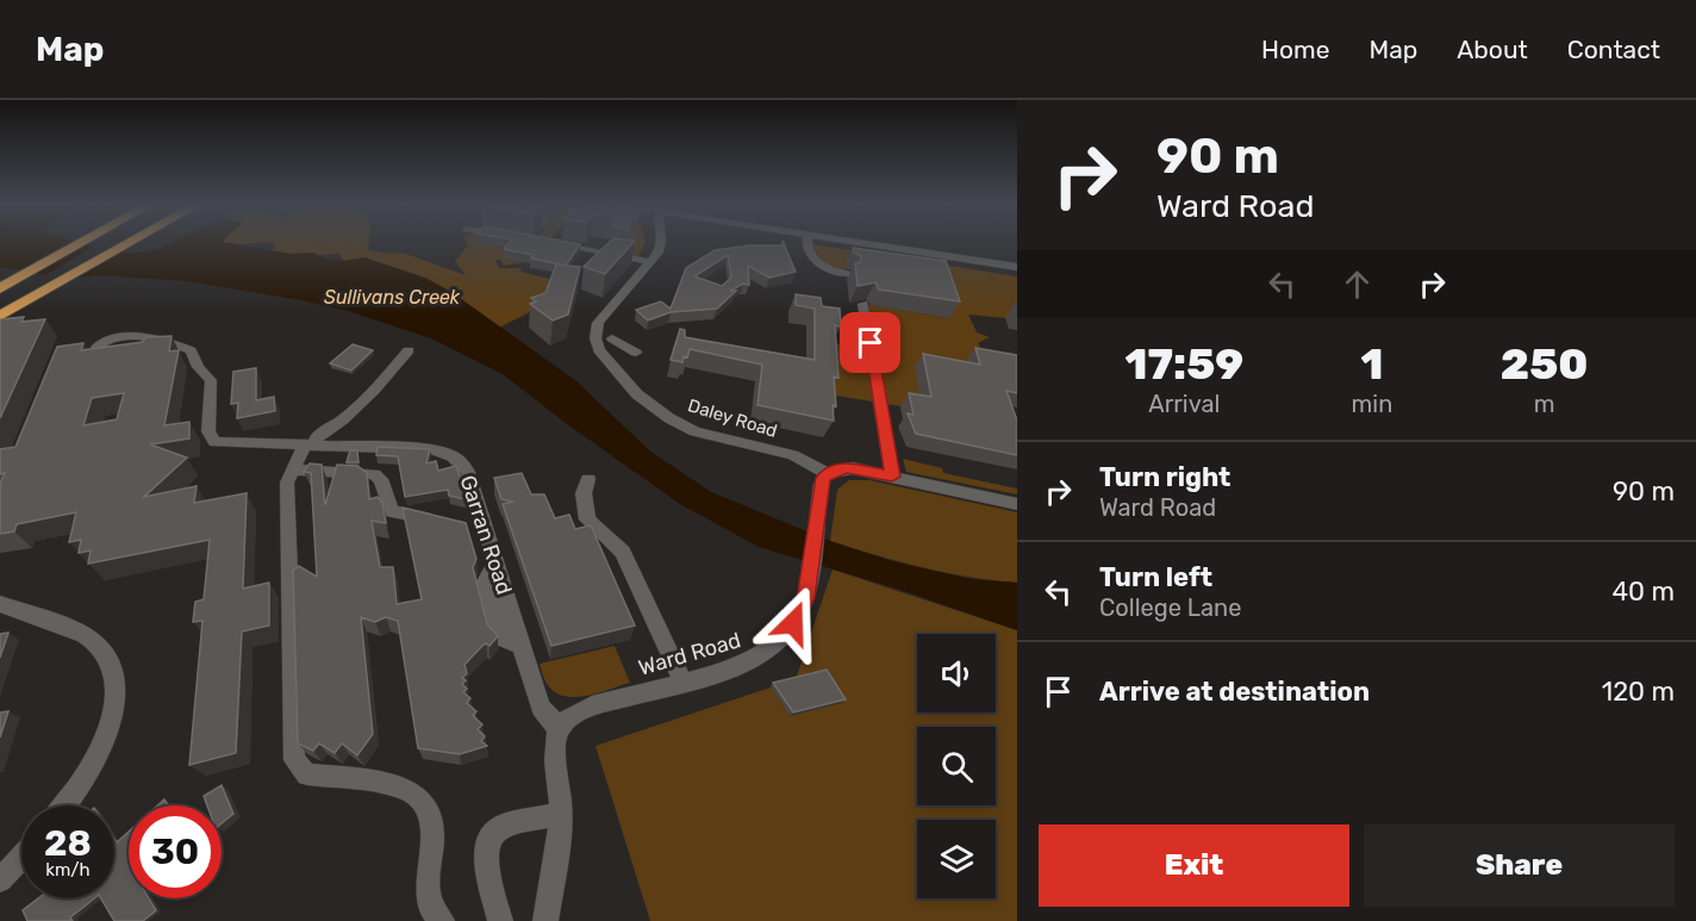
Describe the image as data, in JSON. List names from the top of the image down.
{
  "streets": {
    "street": ["Daley Road", "Garran Road", "Ward Road"]
  },
  "crossings": [
    ["Daley Road", "Ward Road"],
    ["Garran Road", "Ward Road"]
  ],
  "water": ["Sullivans Creek"],
  "page": {
    "header": "Map",
    "nav": [
      "Home",
      "Map",
      "About",
      "Contact"
    ],
    "turn": ["90 m", "Ward Road"],
    "eta": [
      "17:59",
      "Arrival",
      "1",
      "min",
      "250",
      "m"
    ],
    "list": [
      {
        "name": "Turn right",
        "note": "Ward Road",
        "value": "90 m"
      },
      {
        "name": "Turn left",
        "note": "College Lane",
        "value": "40 m"
      },
      {
        "name": "Arrive at destination",
        "value": "120 m"
      }
    ],
    "speed": "28 km/h",
    "limit": "30",
    "buttons": ["Exit", "Share"]
  }
}
